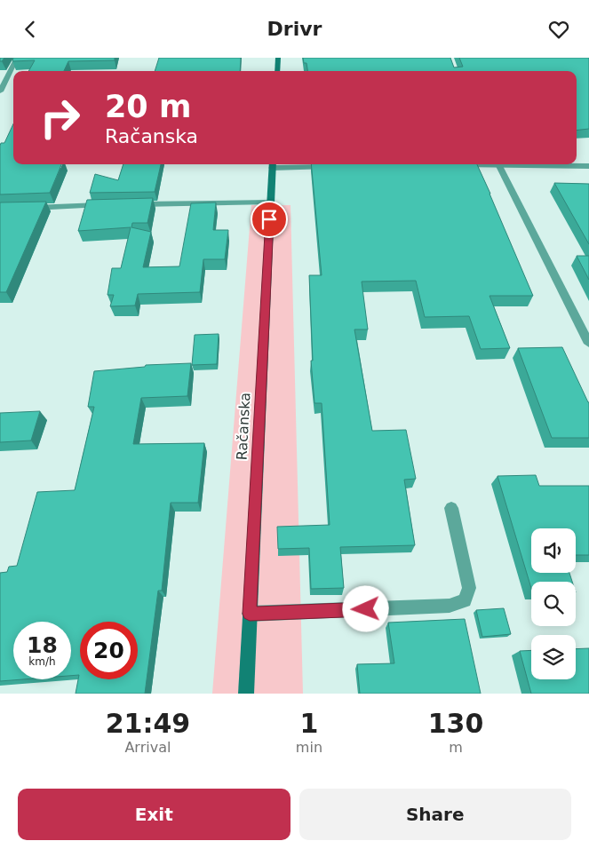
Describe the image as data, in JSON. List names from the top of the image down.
{
  "streets": {
    "main road": ["Račanska"]
  },
  "page": {
    "header": "Drivr",
    "turn": ["20 m", "Račanska"],
    "speed": "18 km/h",
    "limit": "20",
    "eta": [
      "21:49",
      "Arrival",
      "1",
      "min",
      "130",
      "m"
    ],
    "buttons": ["Exit", "Share"]
  }
}
